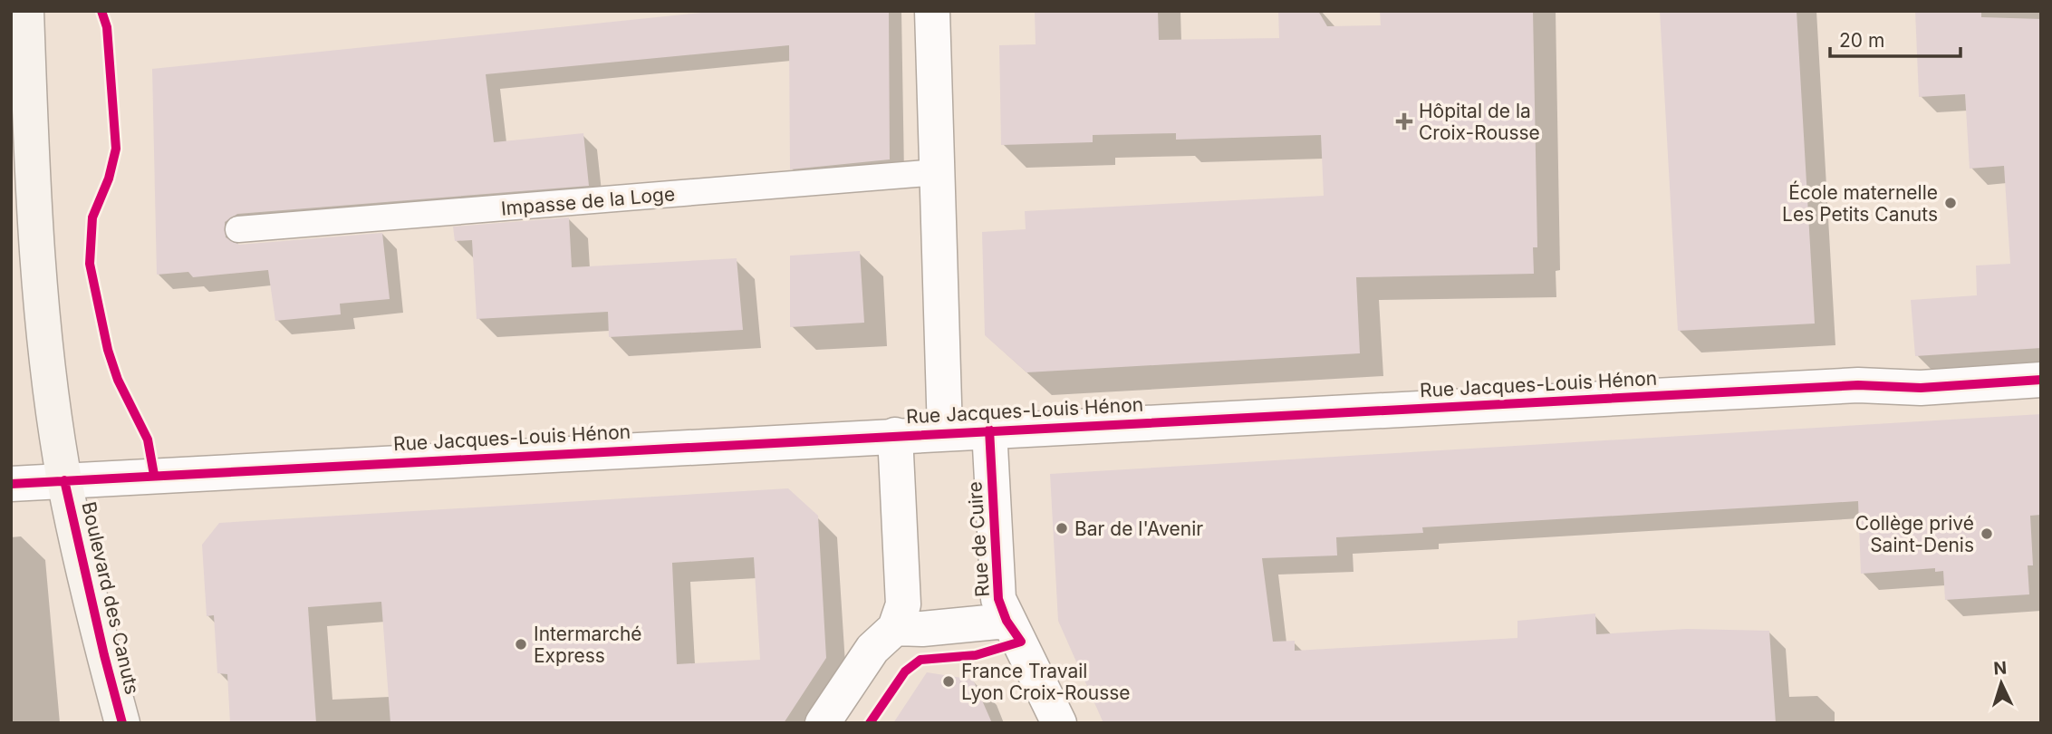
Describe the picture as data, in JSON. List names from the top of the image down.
{
  "streets": {
    "main road": ["Boulevard des Canuts"],
    "street": ["Rue Jacques-Louis Hénon", "Rue de Cuire"],
    "lane": ["Impasse de la Loge"]
  },
  "crossings": [
    ["Rue Jacques-Louis Hénon", "Rue de Cuire"],
    ["Rue Jacques-Louis Hénon", "Boulevard des Canuts"]
  ],
  "places": {
    "health": ["Hôpital de la Croix-Rousse"],
    "other": [
      "École maternelle Les Petits Canuts",
      "Bar de l'Avenir",
      "Collège privé Saint-Denis",
      "Intermarché Express",
      "France Travail Lyon Croix-Rousse"
    ]
  },
  "scale_bar": "20 m",
  "north": "top"
}
